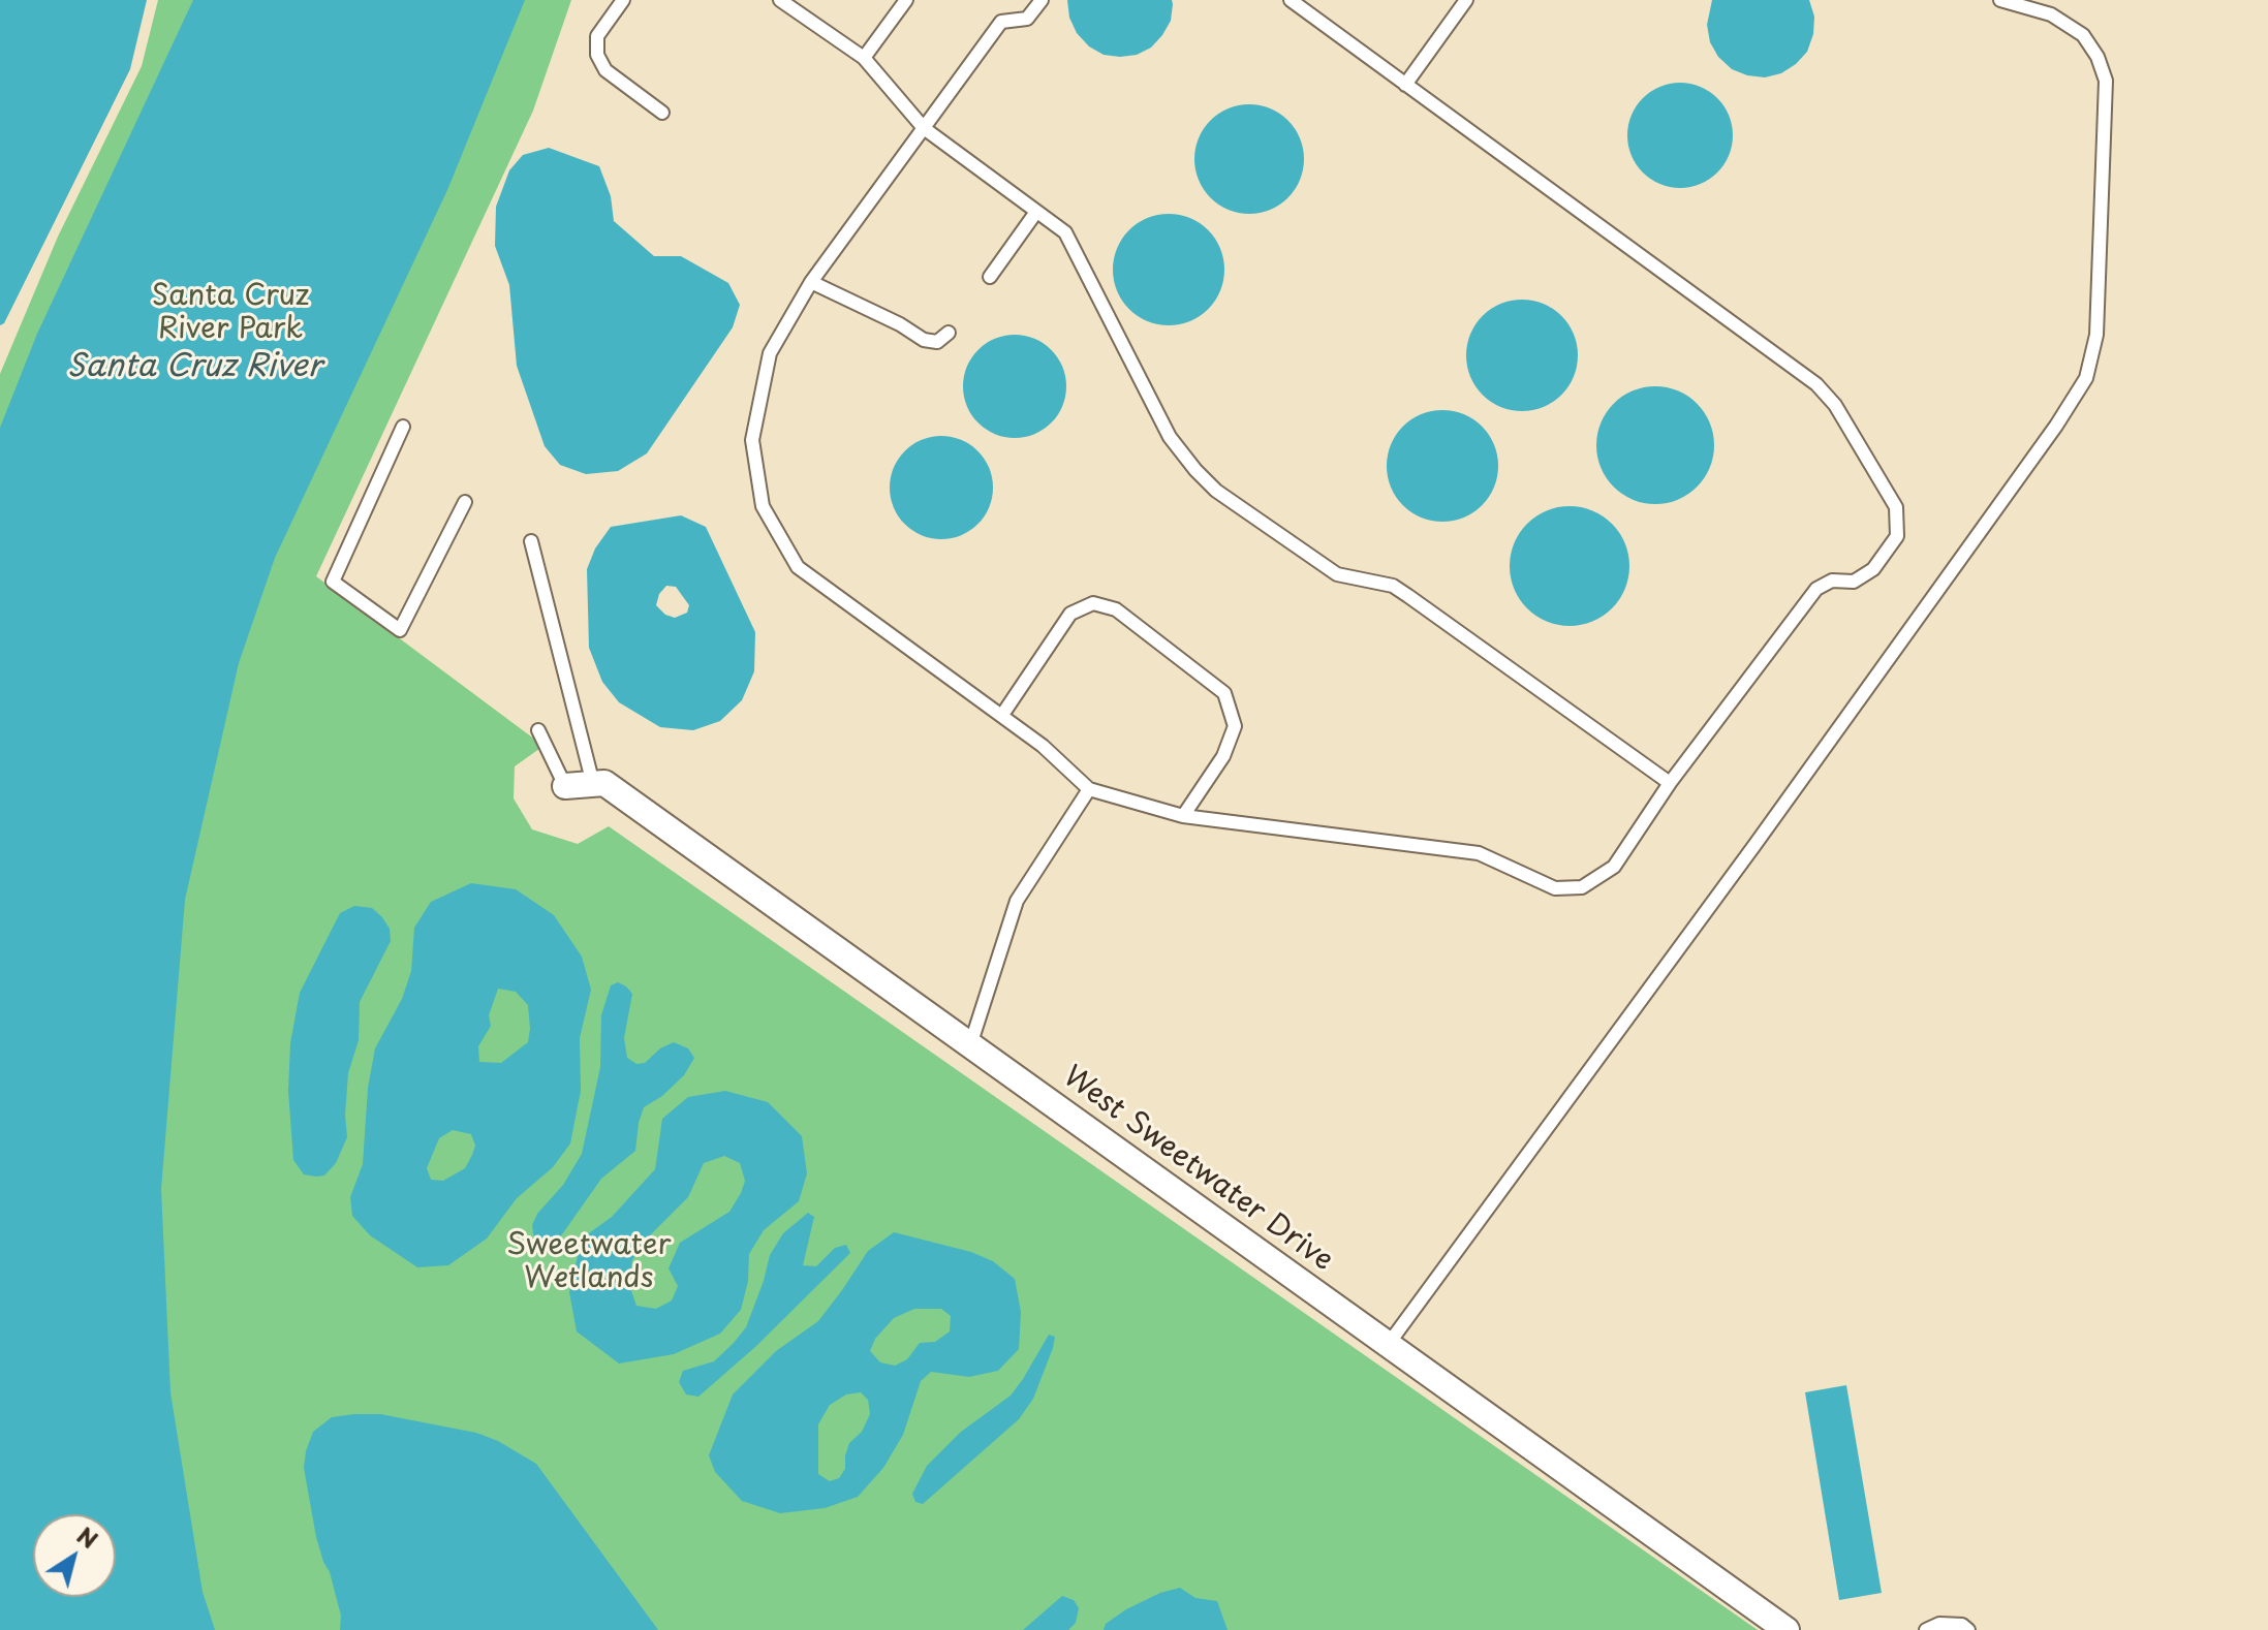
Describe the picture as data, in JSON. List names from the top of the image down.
{
  "streets": {
    "street": ["West Sweetwater Drive"]
  },
  "water": ["Santa Cruz River"],
  "parks": ["Santa Cruz River Park", "Sweetwater Wetlands"],
  "north": "top right"
}
